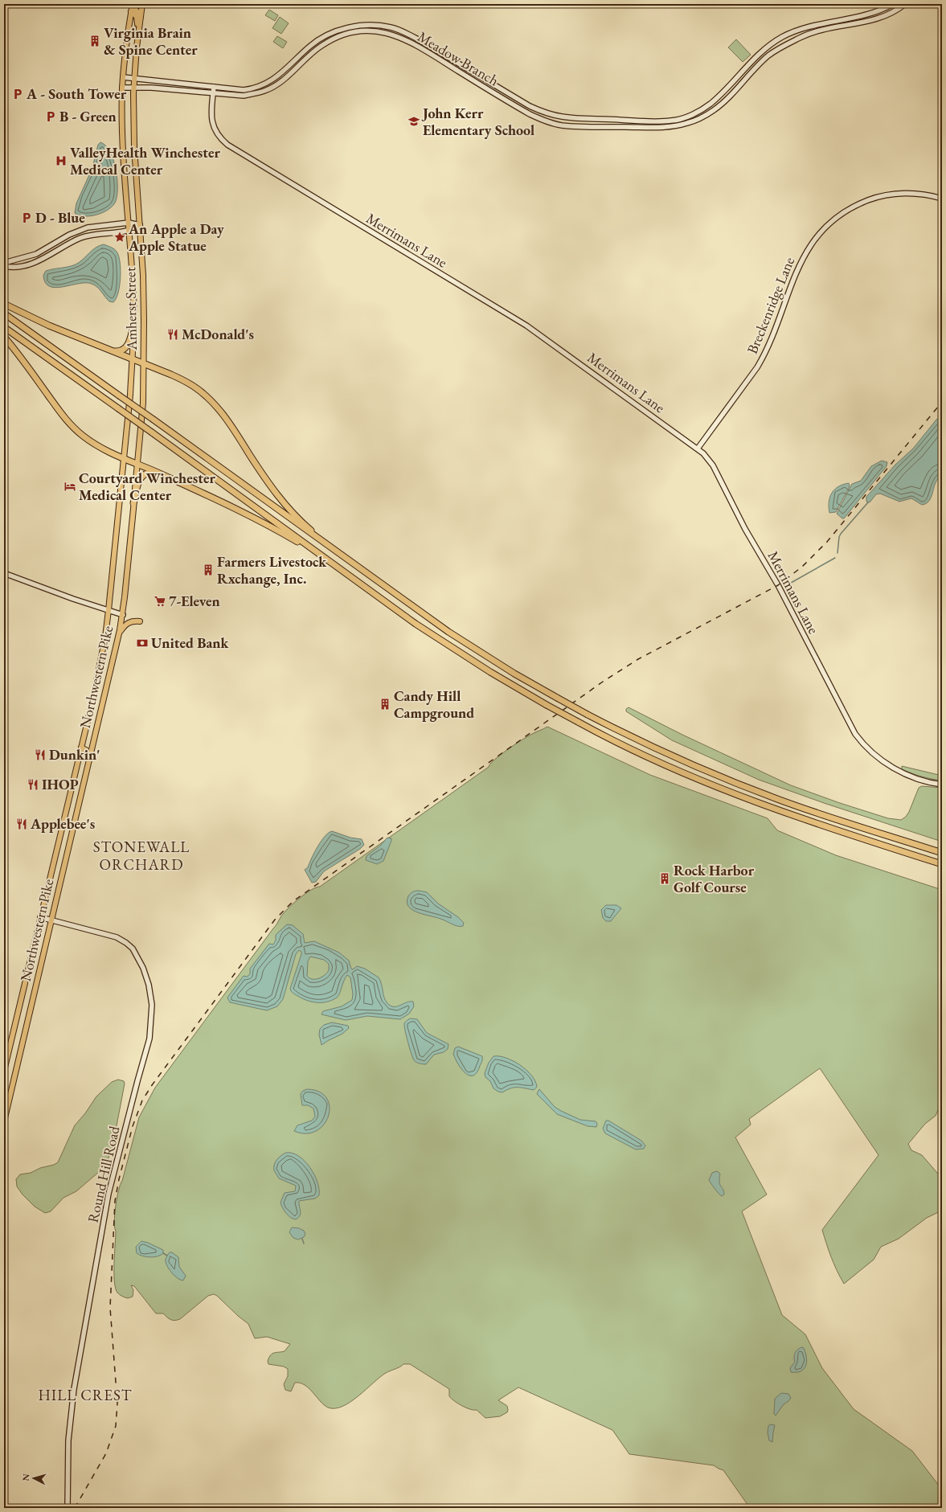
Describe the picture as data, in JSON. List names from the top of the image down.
{
  "streets": {
    "main road": [
      "Meadow Branch",
      "Merrimans Lane",
      "Breckenridge Lane",
      "Amherst Street",
      "Northwestern Pike",
      "Round Hill Road"
    ]
  },
  "crossings": [
    ["Meadow Branch", "Merrimans Lane"],
    ["Meadow Branch", "Amherst Street"],
    ["Merrimans Lane", "Breckenridge Lane"],
    ["Amherst Street", "Northwestern Pike"],
    ["Northwestern Pike", "Round Hill Road"]
  ],
  "districts": ["STONEWALL ORCHARD", "HILL CREST"],
  "places": {
    "building": [
      "Virginia Brain & Spine Center",
      "Farmers Livestock Rxchange, Inc.",
      "Candy Hill Campground",
      "Rock Harbor Golf Course"
    ],
    "parking": ["A - South Tower", "B - Green", "D - Blue"],
    "school or university": ["John Kerr Elementary School"],
    "hospital": ["ValleyHealth Winchester Medical Center"],
    "place": ["An Apple a Day Apple Statue"],
    "restaurant": [
      "McDonald's",
      "Dunkin'",
      "IHOP",
      "Applebee's"
    ],
    "hotel": ["Courtyard Winchester Medical Center"],
    "supermarket": ["7-Eleven"],
    "bank": ["United Bank"]
  },
  "north": "left"
}
